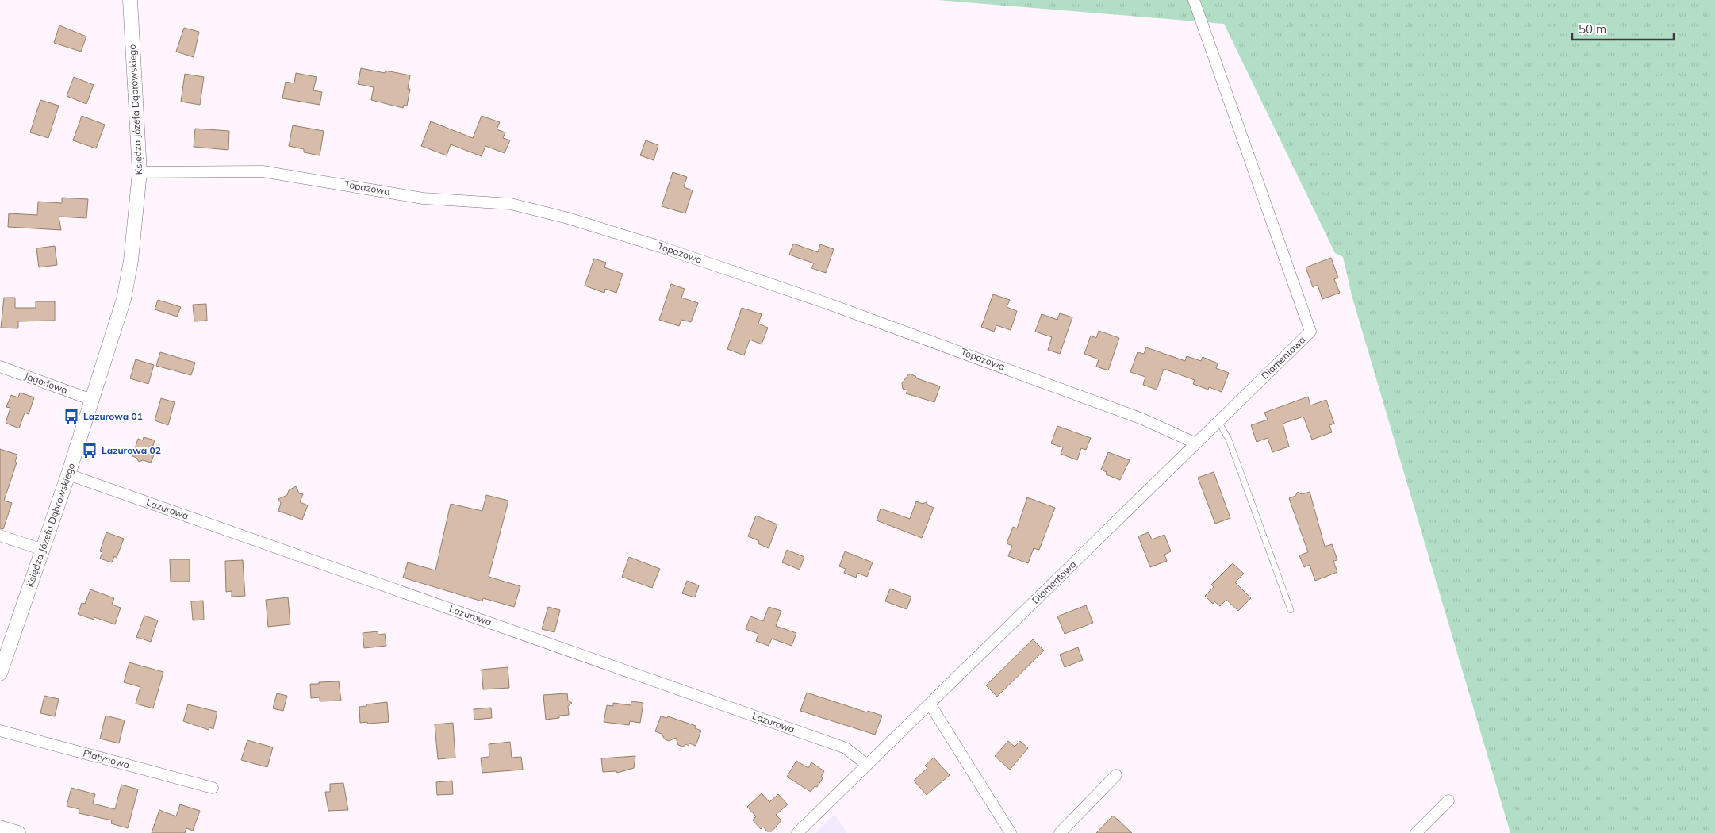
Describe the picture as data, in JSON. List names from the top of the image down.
{
  "streets": {
    "street": [
      "Księdza Józefa Dąbrowskiego",
      "Topazowa",
      "Diamentowa",
      "Jagodowa",
      "Lazurowa",
      "Platynowa"
    ]
  },
  "crossings": [
    ["Księdza Józefa Dąbrowskiego", "Topazowa"],
    ["Księdza Józefa Dąbrowskiego", "Jagodowa"],
    ["Księdza Józefa Dąbrowskiego", "Lazurowa"],
    ["Topazowa", "Diamentowa"],
    ["Diamentowa", "Lazurowa"]
  ],
  "places": {
    "bus stop": ["Lazurowa 01", "Lazurowa 02"]
  },
  "scale_bar": "50 m"
}
